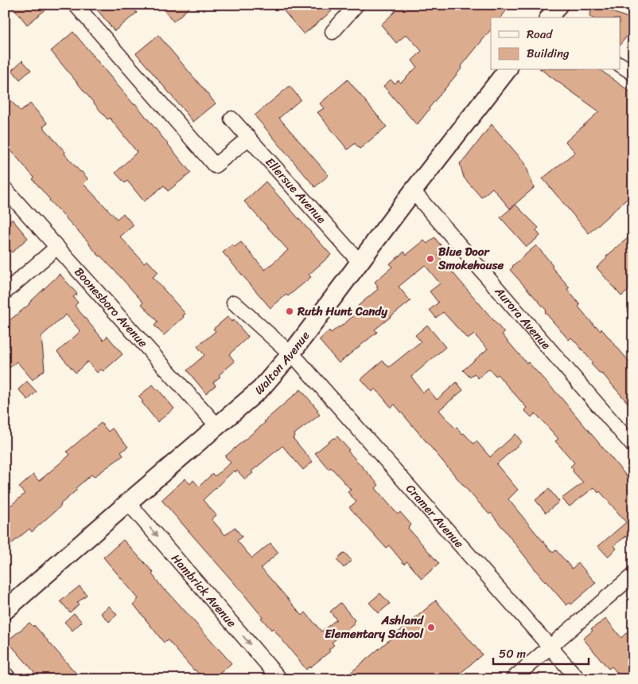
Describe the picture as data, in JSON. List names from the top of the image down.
{
  "streets": {
    "street": [
      "Ellersue Avenue",
      "Boonesboro Avenue",
      "Aurora Avenue",
      "Walton Avenue",
      "Cramer Avenue",
      "Hambrick Avenue"
    ]
  },
  "crossings": [
    ["Ellersue Avenue", "Walton Avenue"],
    ["Boonesboro Avenue", "Walton Avenue"],
    ["Aurora Avenue", "Walton Avenue"],
    ["Walton Avenue", "Cramer Avenue"],
    ["Walton Avenue", "Hambrick Avenue"]
  ],
  "one_way": ["Hambrick Avenue"],
  "places": ["Blue Door Smokehouse", "Ruth Hunt Candy", "Ashland Elementary School"],
  "legend": ["Road", "Building"],
  "scale_bar": "50 m"
}
